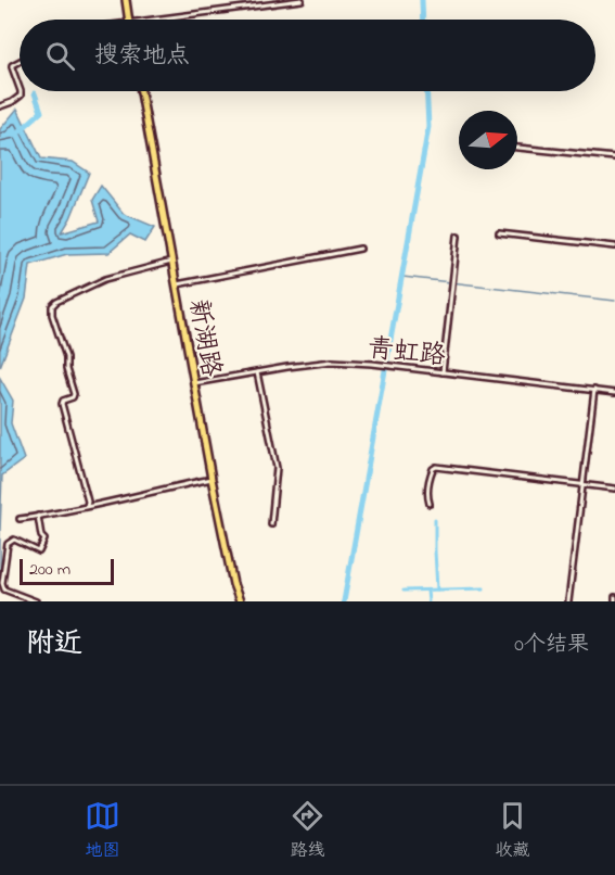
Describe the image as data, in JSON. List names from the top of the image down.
{
  "streets": {
    "main road": ["新湖路"],
    "street": ["青虹路"]
  },
  "crossings": [
    ["新湖路", "青虹路"]
  ],
  "scale_bar": "200 m",
  "north": "right",
  "page": {
    "search": "搜索地点",
    "scale": "200 m",
    "heading": ["附近", "0个结果"],
    "nav": ["地图", "路线", "收藏"]
  }
}
